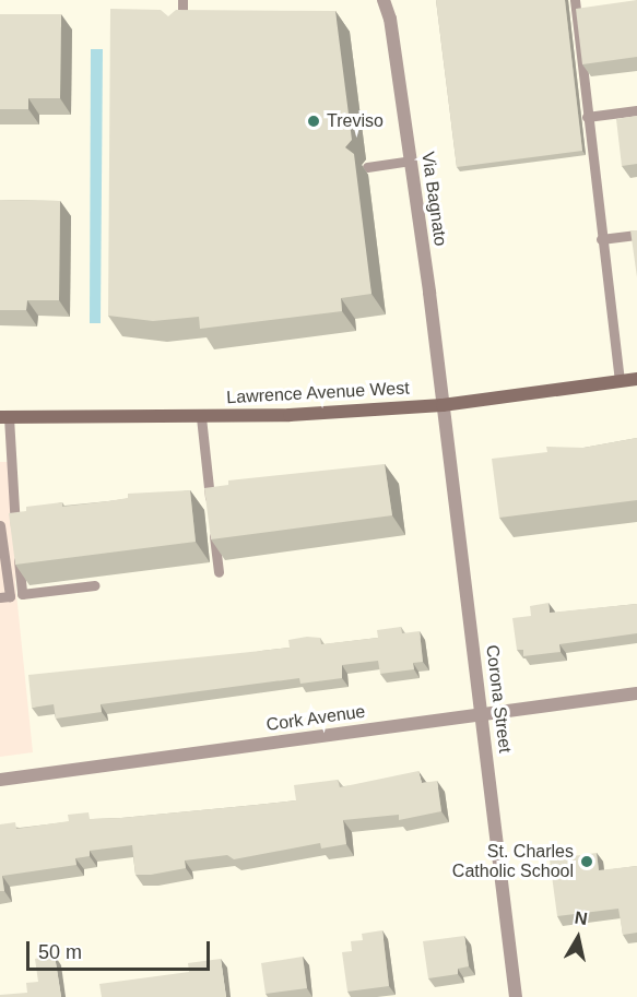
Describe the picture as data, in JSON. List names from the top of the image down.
{
  "streets": {
    "main road": ["Lawrence Avenue West"],
    "street": ["Via Bagnato", "Corona Street", "Cork Avenue"]
  },
  "crossings": [
    ["Via Bagnato", "Lawrence Avenue West"],
    ["Via Bagnato", "Corona Street"],
    ["Lawrence Avenue West", "Corona Street"],
    ["Corona Street", "Cork Avenue"]
  ],
  "places": ["Treviso", "St. Charles Catholic School"],
  "scale_bar": "50 m",
  "north": "top"
}
